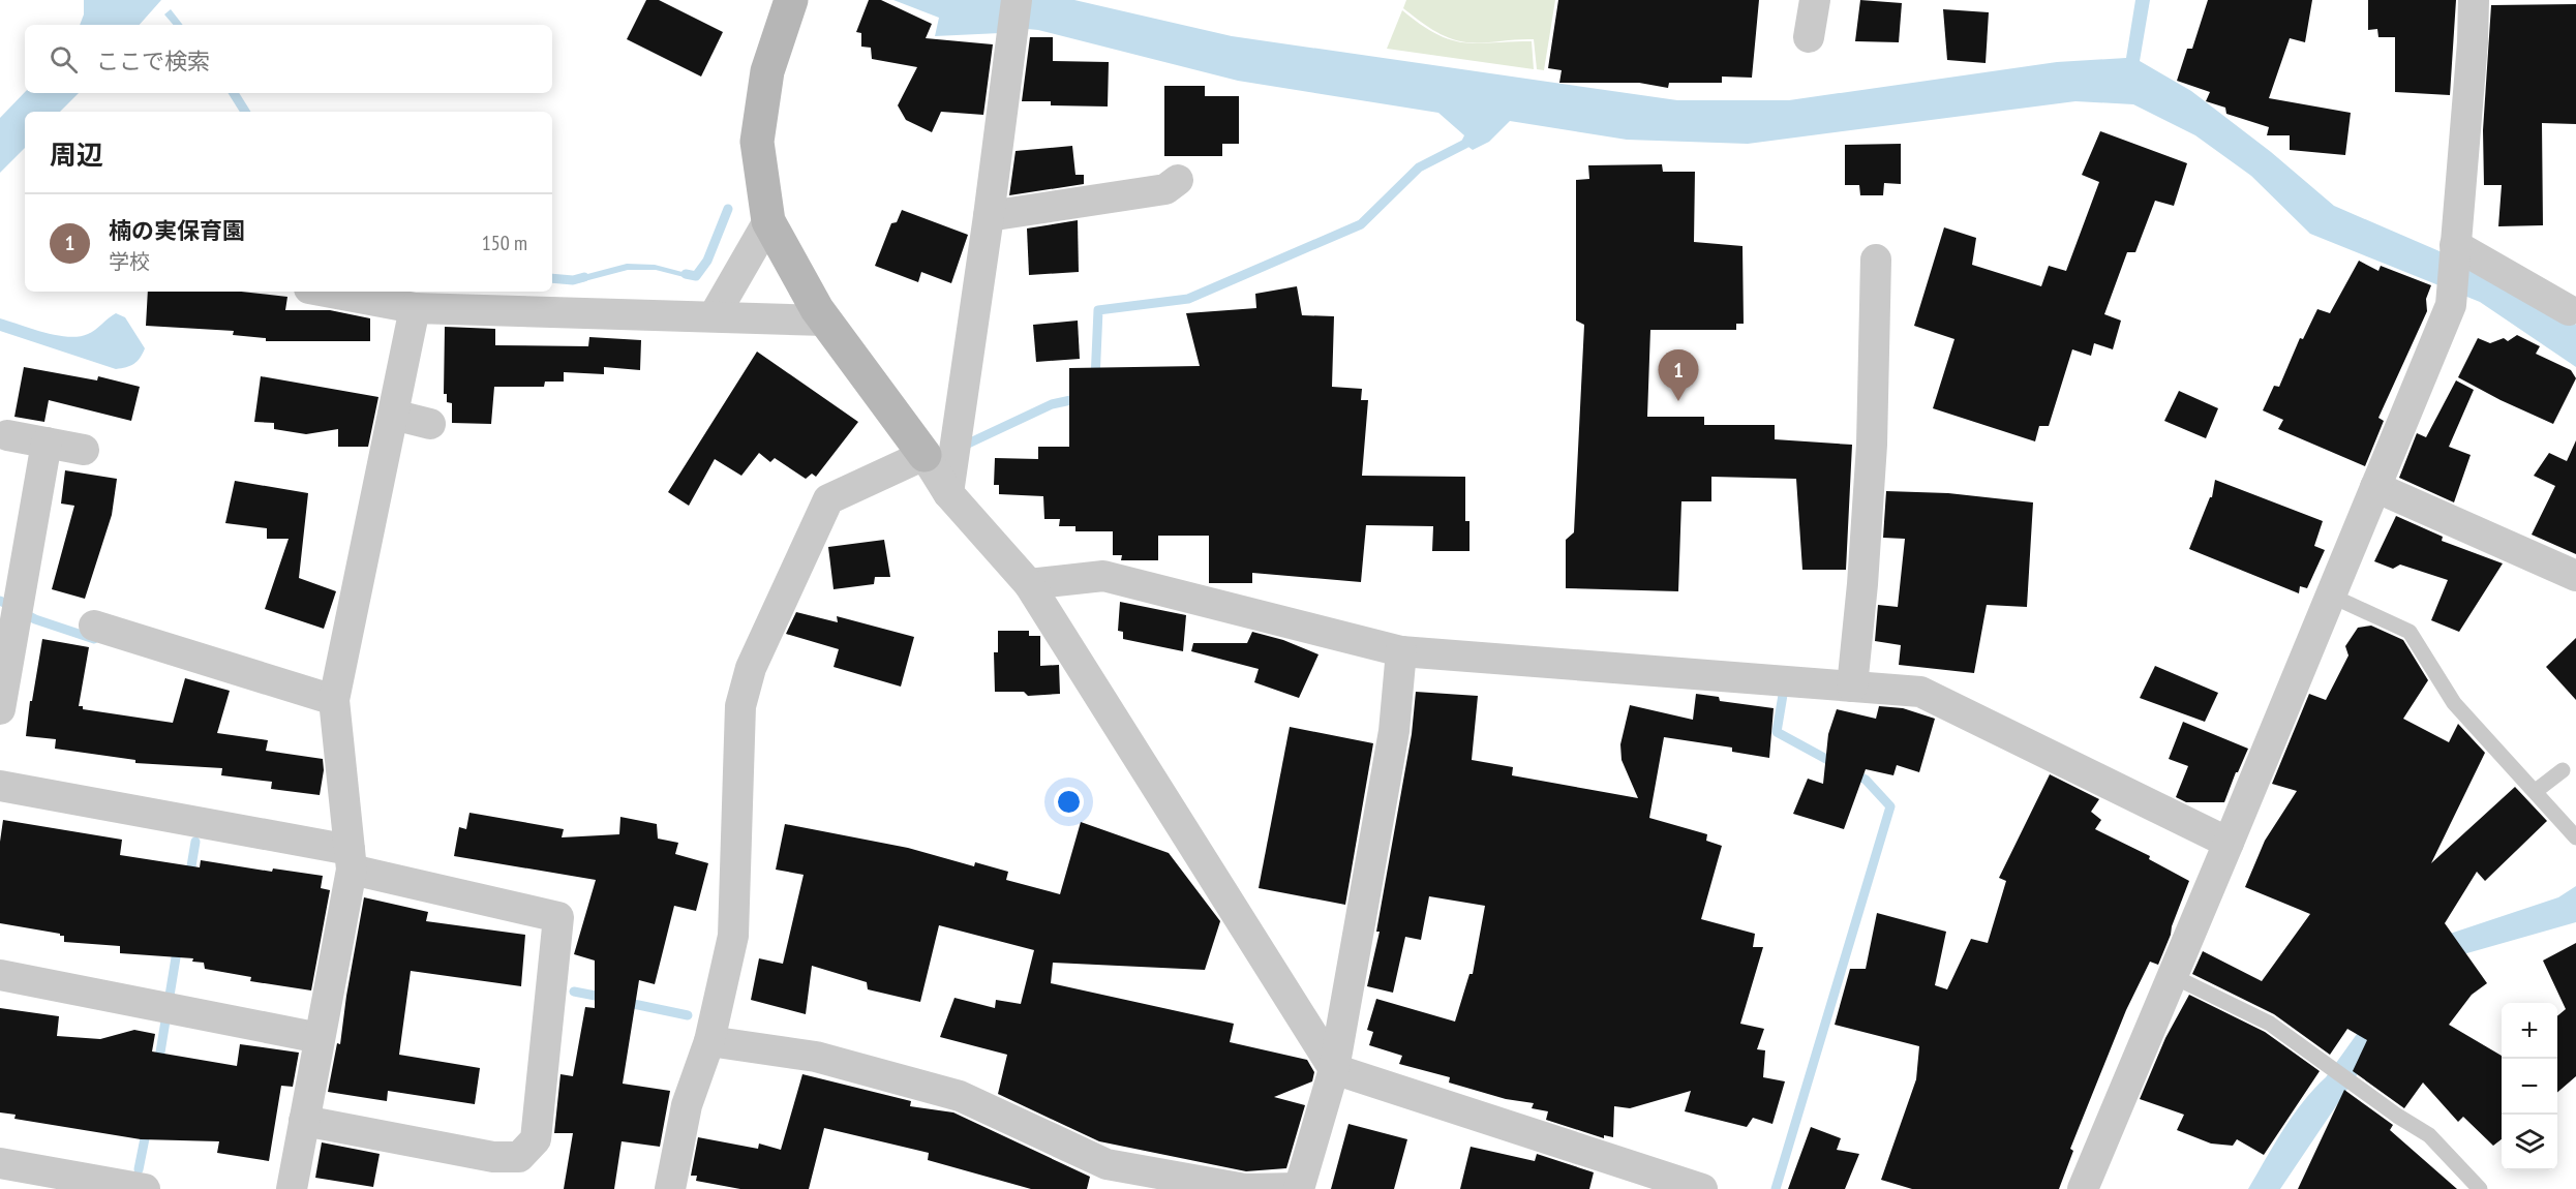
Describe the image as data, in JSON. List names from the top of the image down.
{
  "page": {
    "search": "ここで検索",
    "heading": "周辺",
    "list": [
      {
        "mark": "1",
        "name": "楠の実保育園",
        "note": "学校",
        "value": "150 m"
      }
    ],
    "pins": "1",
    "map_buttons": ["+", "−"]
  }
}
